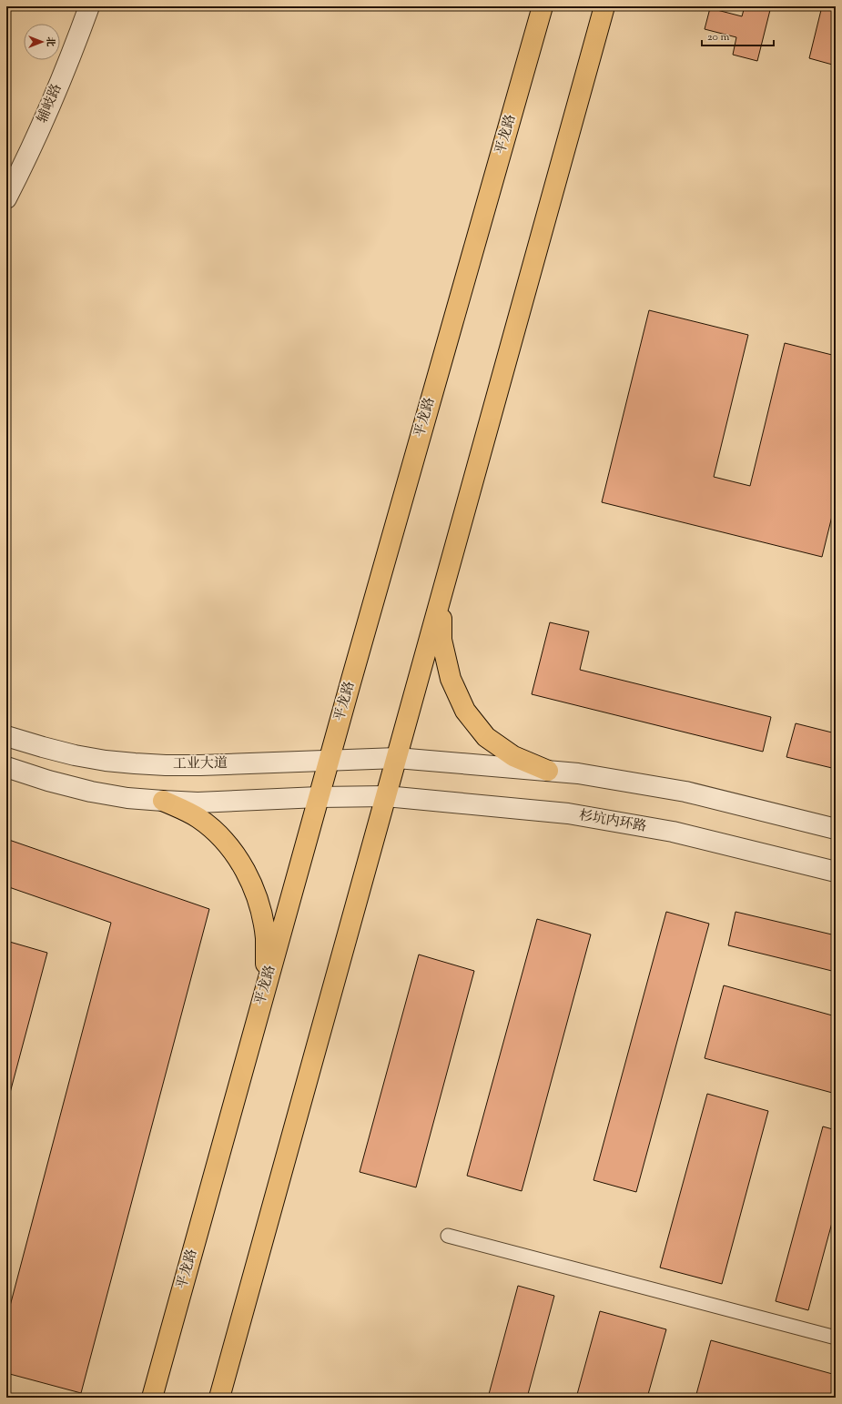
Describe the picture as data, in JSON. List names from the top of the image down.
{
  "streets": {
    "main road": ["平龙路"],
    "street": ["辅岐路", "工业大道", "杉坑内环路"]
  },
  "crossings": [
    ["平龙路", "工业大道"]
  ],
  "scale_bar": "20 m",
  "north": "right"
}
